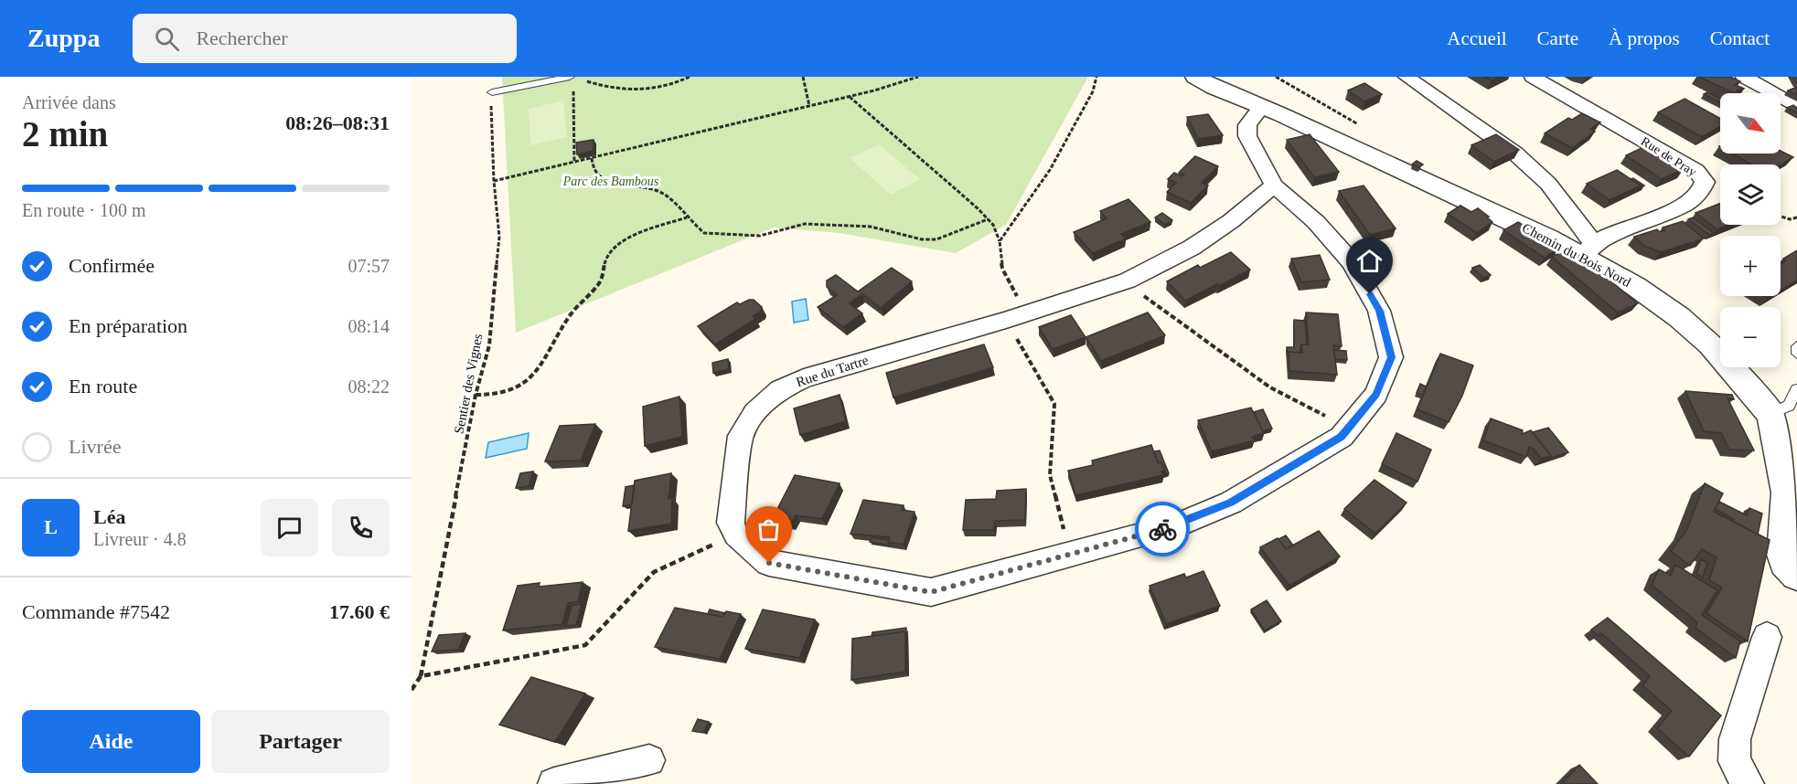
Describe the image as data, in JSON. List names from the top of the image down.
{
  "streets": {
    "street": ["Rue de Pray", "Chemin du Bois Nord", "Rue du Tartre"],
    "path": ["Sentier des Vignes"]
  },
  "crossings": [
    ["Rue de Pray", "Chemin du Bois Nord"]
  ],
  "parks": ["Parc des Bambous"],
  "north": "bottom right",
  "page": {
    "header": "Zuppa",
    "search": "Rechercher",
    "nav": [
      "Accueil",
      "Carte",
      "À propos",
      "Contact"
    ],
    "heading": ["2 min", "Arrivée dans", "08:26–08:31"],
    "panel": [
      "Léa",
      "Livreur · 4.8",
      "Commande #7542",
      "17.60 €"
    ],
    "map_buttons": ["+", "−"],
    "bar": "En route · 100 m",
    "list": [
      ["Confirmée", "07:57"],
      ["En préparation", "08:14"],
      ["En route", "08:22"],
      "Livrée"
    ],
    "round": "L",
    "buttons": ["Aide", "Partager"]
  }
}
